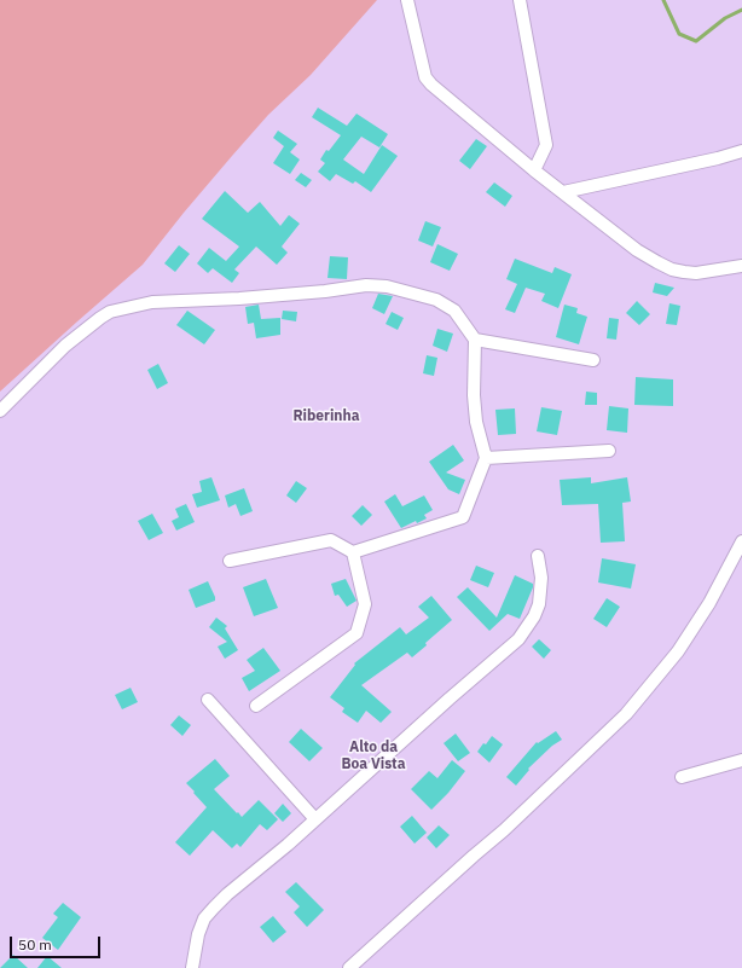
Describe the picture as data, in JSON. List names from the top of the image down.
{
  "districts": ["Riberinha", "Alto da Boa Vista"],
  "scale_bar": "50 m"
}
